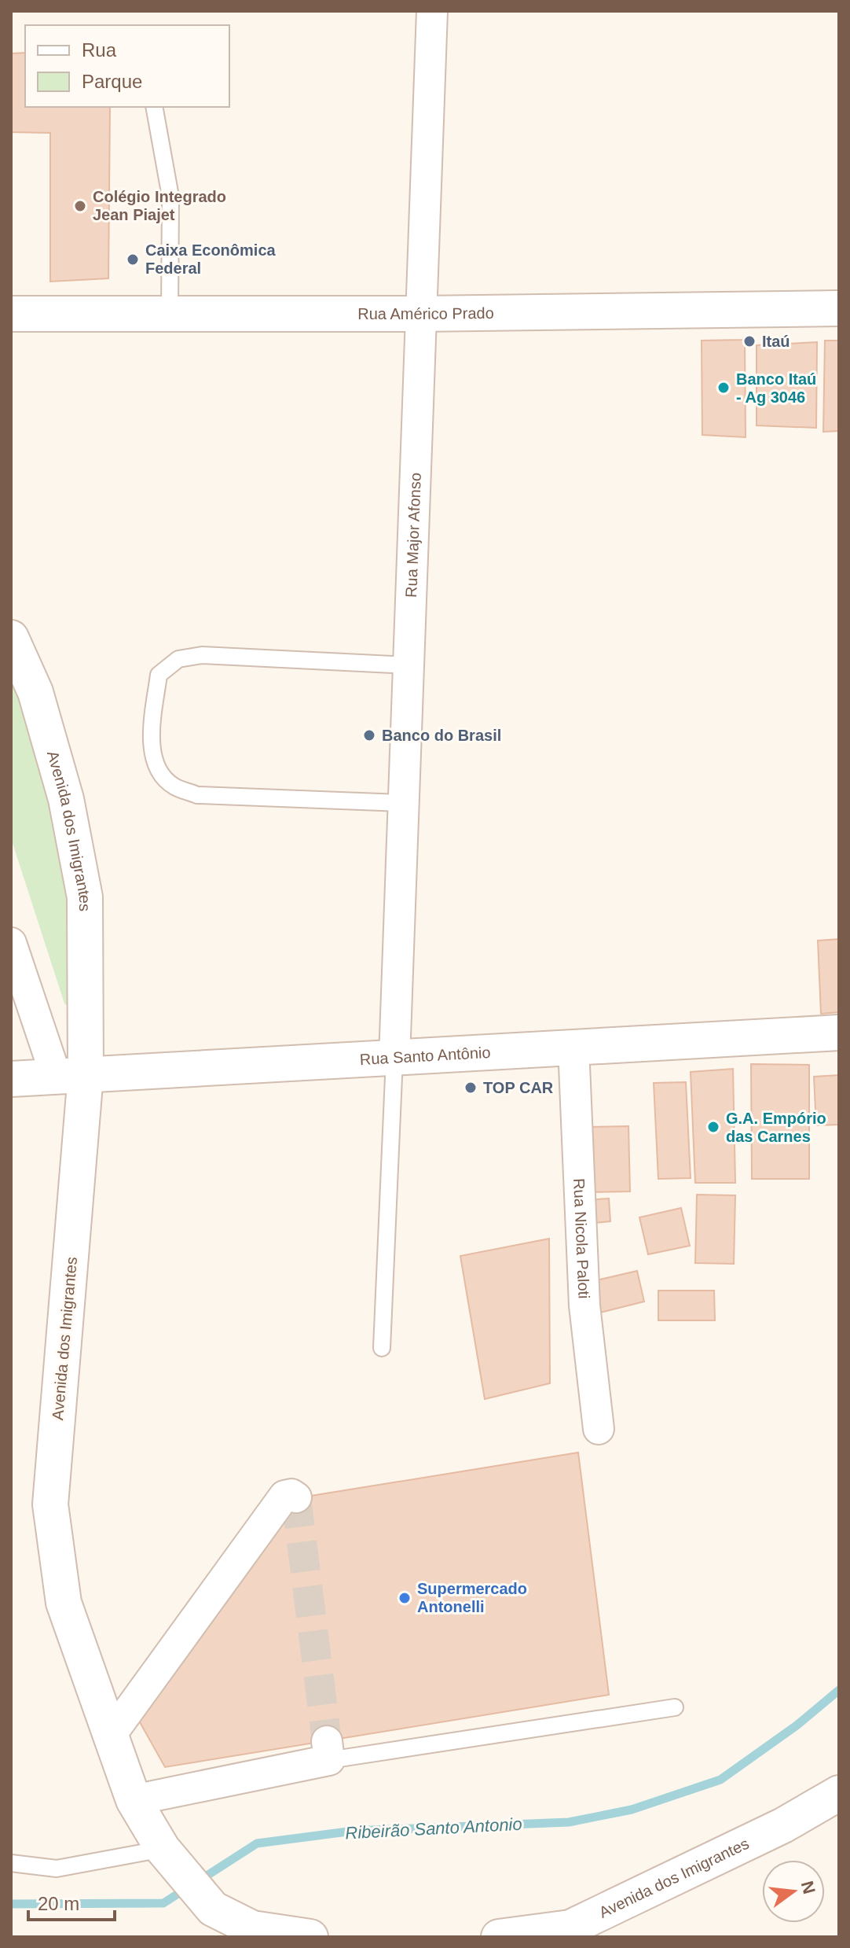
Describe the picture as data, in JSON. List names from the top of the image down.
{
  "streets": {
    "street": [
      "Rua Américo Prado",
      "Rua Major Afonso",
      "Avenida dos Imigrantes",
      "Rua Santo Antônio",
      "Rua Nicola Paloti"
    ]
  },
  "crossings": [
    ["Rua Américo Prado", "Rua Major Afonso"],
    ["Rua Major Afonso", "Rua Santo Antônio"],
    ["Avenida dos Imigrantes", "Rua Santo Antônio"],
    ["Rua Santo Antônio", "Rua Nicola Paloti"]
  ],
  "water": ["Ribeirão Santo Antonio"],
  "places": [
    "Colégio Integrado Jean Piajet",
    "Caixa Econômica Federal",
    "Itaú",
    "Banco Itaú - Ag 3046",
    "Banco do Brasil",
    "TOP CAR",
    "G.A. Empório das Carnes",
    "Supermercado Antonelli"
  ],
  "legend": ["Rua", "Parque"],
  "scale_bar": "20 m",
  "north": "right"
}
